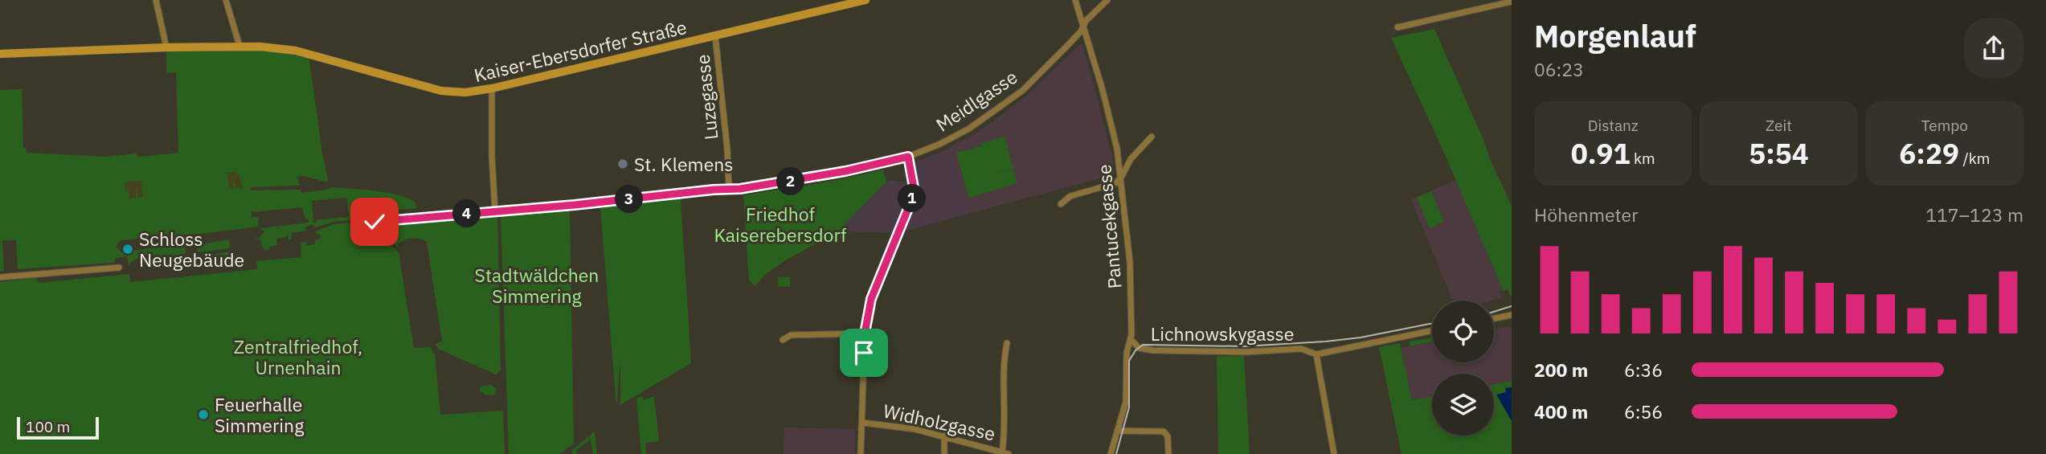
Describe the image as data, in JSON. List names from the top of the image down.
{
  "streets": {
    "main road": ["Kaiser-Ebersdorfer Straße"],
    "street": [
      "Luzegasse",
      "Meidlgasse",
      "Pantucekgasse",
      "Lichnowskygasse",
      "Widholzgasse"
    ]
  },
  "crossings": [
    ["Kaiser-Ebersdorfer Straße", "Luzegasse"],
    ["Luzegasse", "Meidlgasse"],
    ["Meidlgasse", "Pantucekgasse"],
    ["Pantucekgasse", "Lichnowskygasse"]
  ],
  "parks": ["Friedhof Kaiserebersdorf", "Stadtwäldchen Simmering", "Zentralfriedhof, Urnenhain"],
  "places": ["St. Klemens", "Schloss Neugebäude", "Feuerhalle Simmering"],
  "scale_bar": "100 m",
  "page": {
    "heading": ["Morgenlauf", "06:23"],
    "stats": [
      ["Distanz", "0.91 km"],
      ["Zeit", "5:54"],
      ["Tempo", "6:29 /km"]
    ],
    "pins": [
      "2",
      "1",
      "3",
      "4"
    ],
    "chart": ["Höhenmeter", "117–123 m"],
    "list": [
      {
        "name": "200 m",
        "note": "6:36"
      },
      {
        "name": "400 m",
        "note": "6:56"
      }
    ],
    "scale": "100 m"
  }
}
